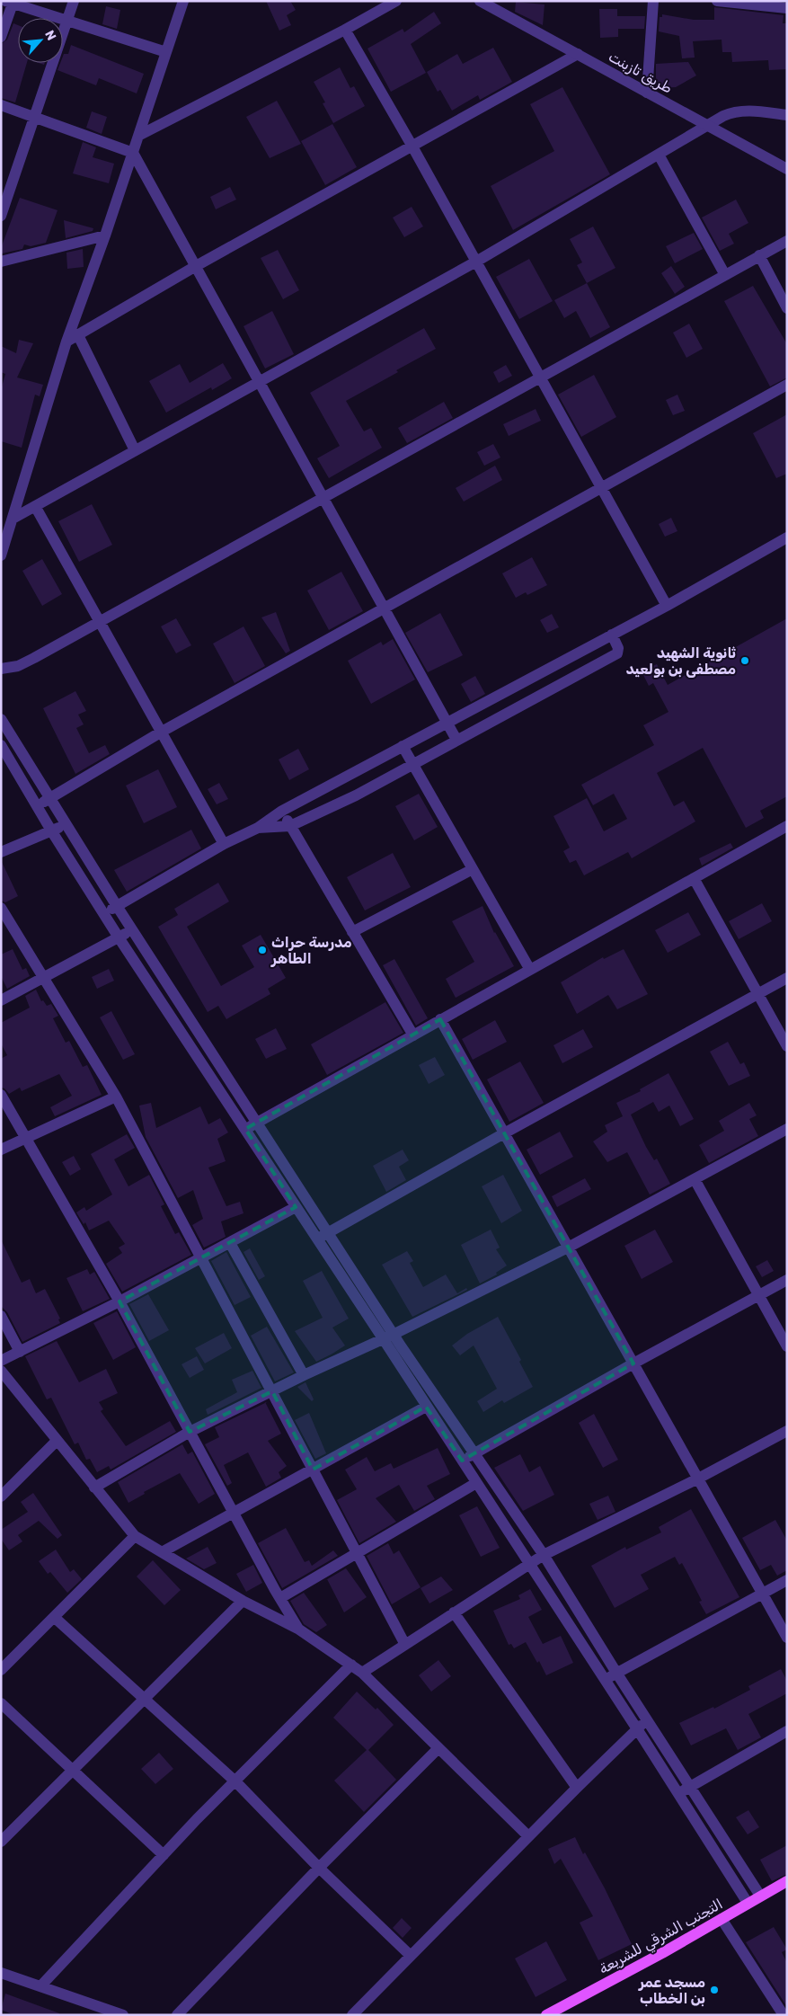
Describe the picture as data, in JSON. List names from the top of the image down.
{
  "streets": {
    "main road": ["التجنب الشرقي للشريعة"],
    "street": ["طريق تازبنت"]
  },
  "places": ["ثانوية الشهيد مصطفى بن بولعيد", "مدرسة حراث الطاهر", "مسجد عمر بن الخطاب"],
  "north": "top right"
}
